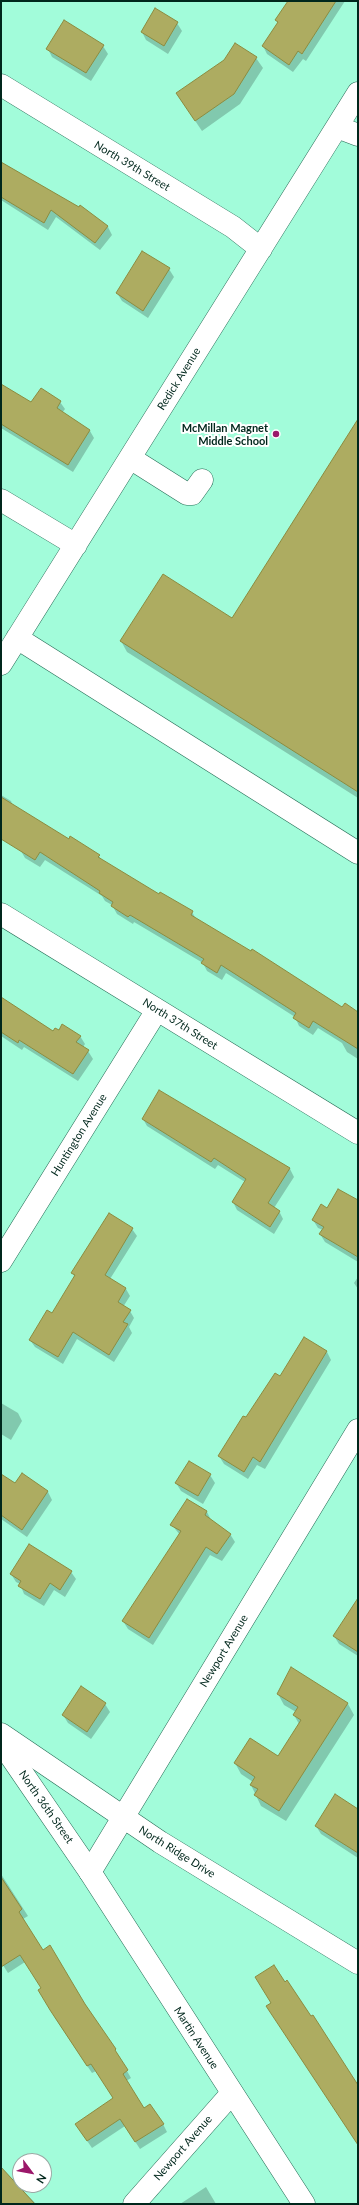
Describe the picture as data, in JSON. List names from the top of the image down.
{
  "streets": {
    "street": [
      "North 39th Street",
      "Redick Avenue",
      "North 37th Street",
      "Huntington Avenue",
      "Newport Avenue",
      "North 36th Street",
      "North Ridge Drive",
      "Martin Avenue"
    ]
  },
  "crossings": [
    ["North 39th Street", "Redick Avenue"],
    ["North 37th Street", "Huntington Avenue"],
    ["Newport Avenue", "North 36th Street"],
    ["Newport Avenue", "North Ridge Drive"],
    ["Newport Avenue", "Martin Avenue"],
    ["North 36th Street", "Martin Avenue"]
  ],
  "places": ["McMillan Magnet Middle School"],
  "north": "bottom right"
}
